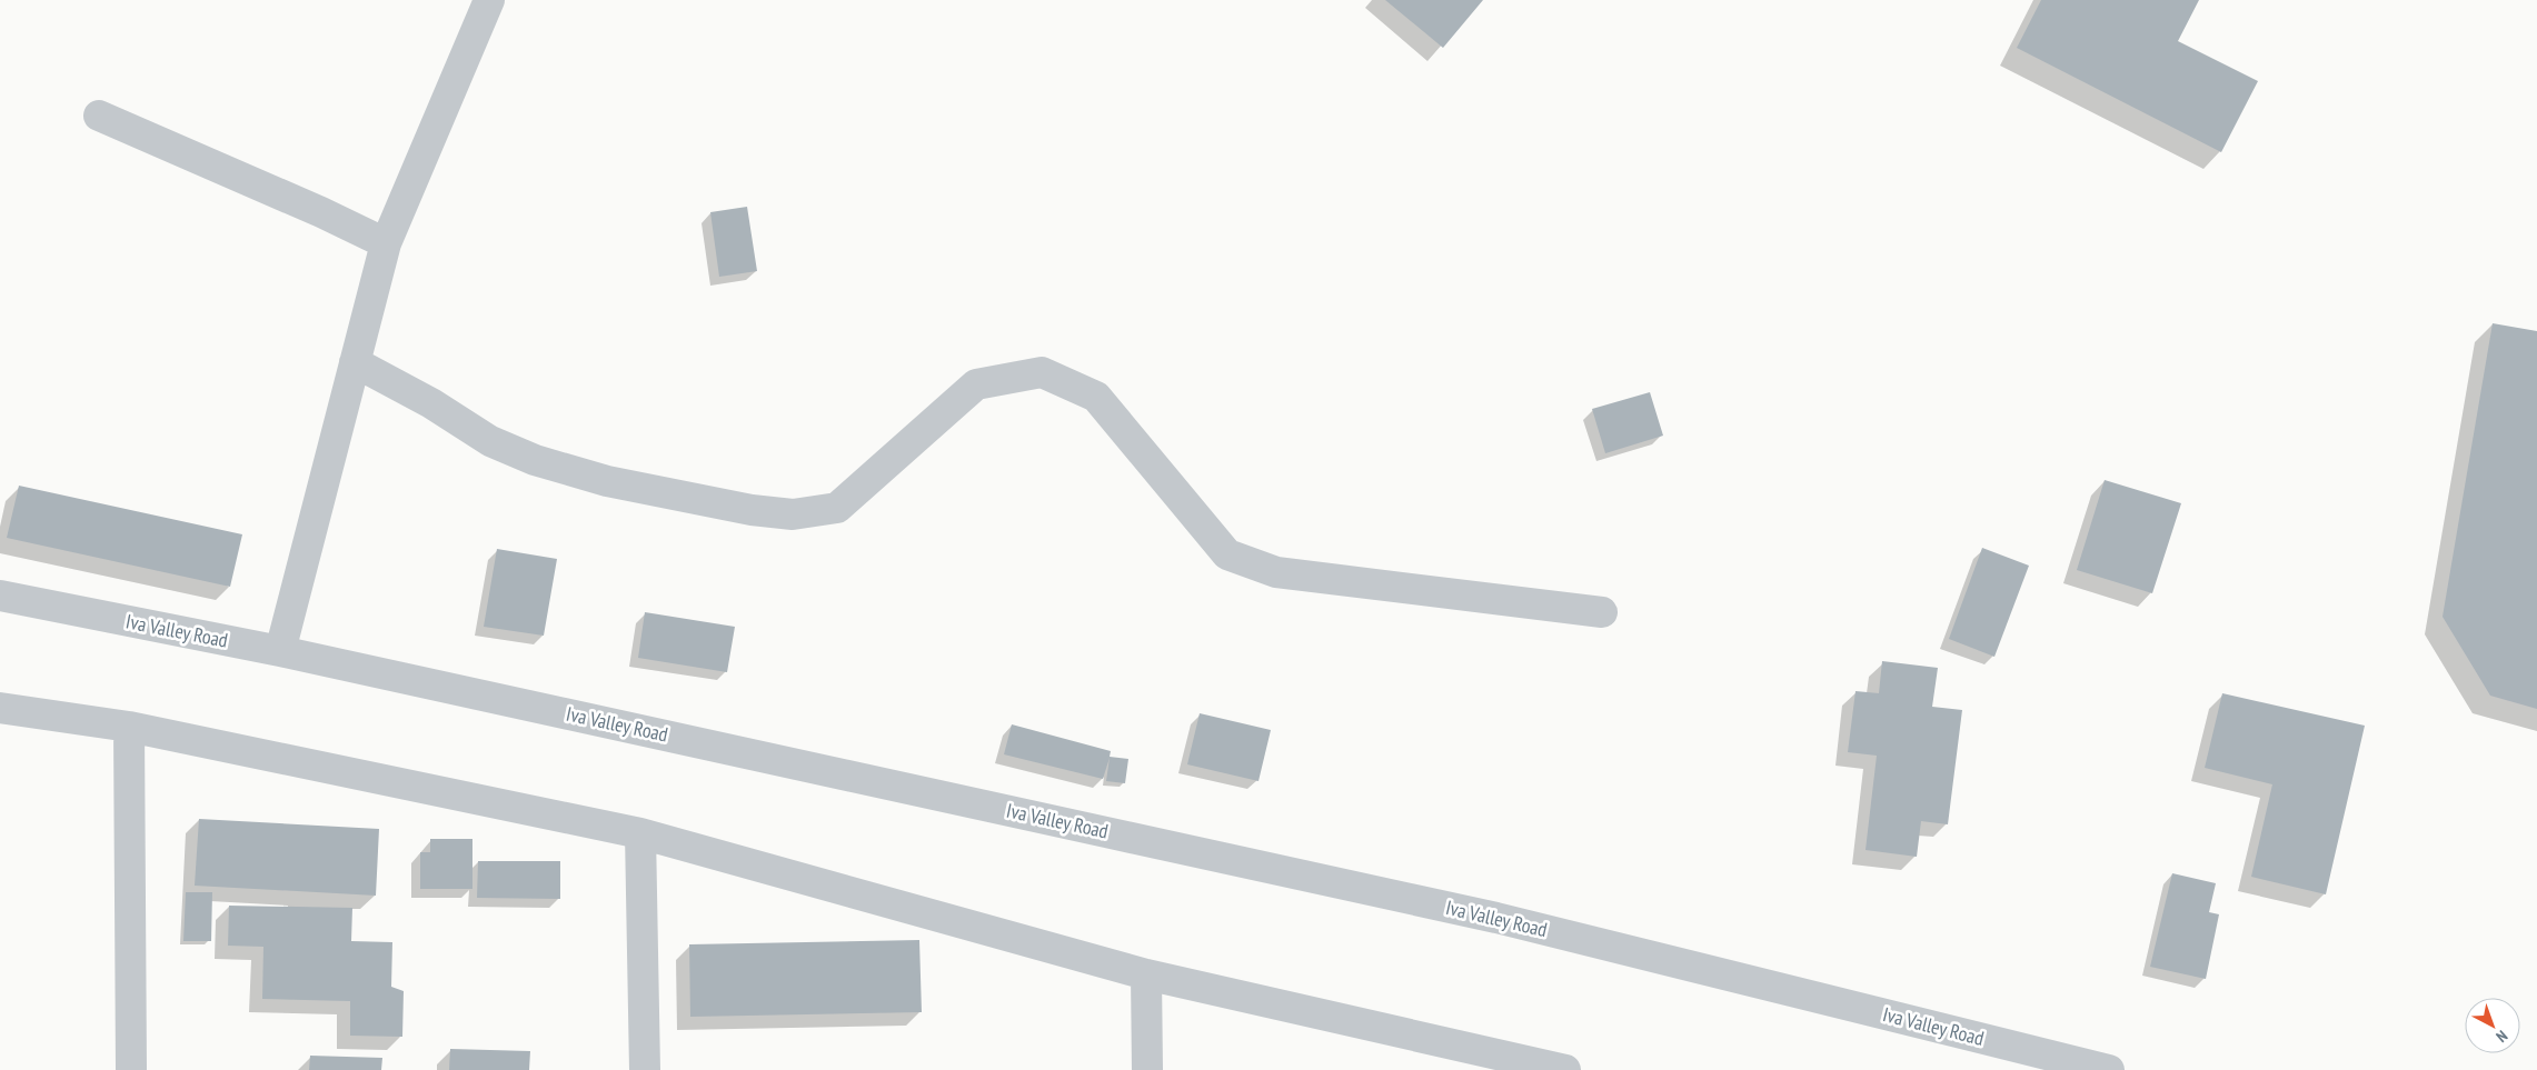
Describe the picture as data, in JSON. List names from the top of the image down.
{
  "streets": {
    "street": ["Iva Valley Road"]
  },
  "north": "bottom right"
}
